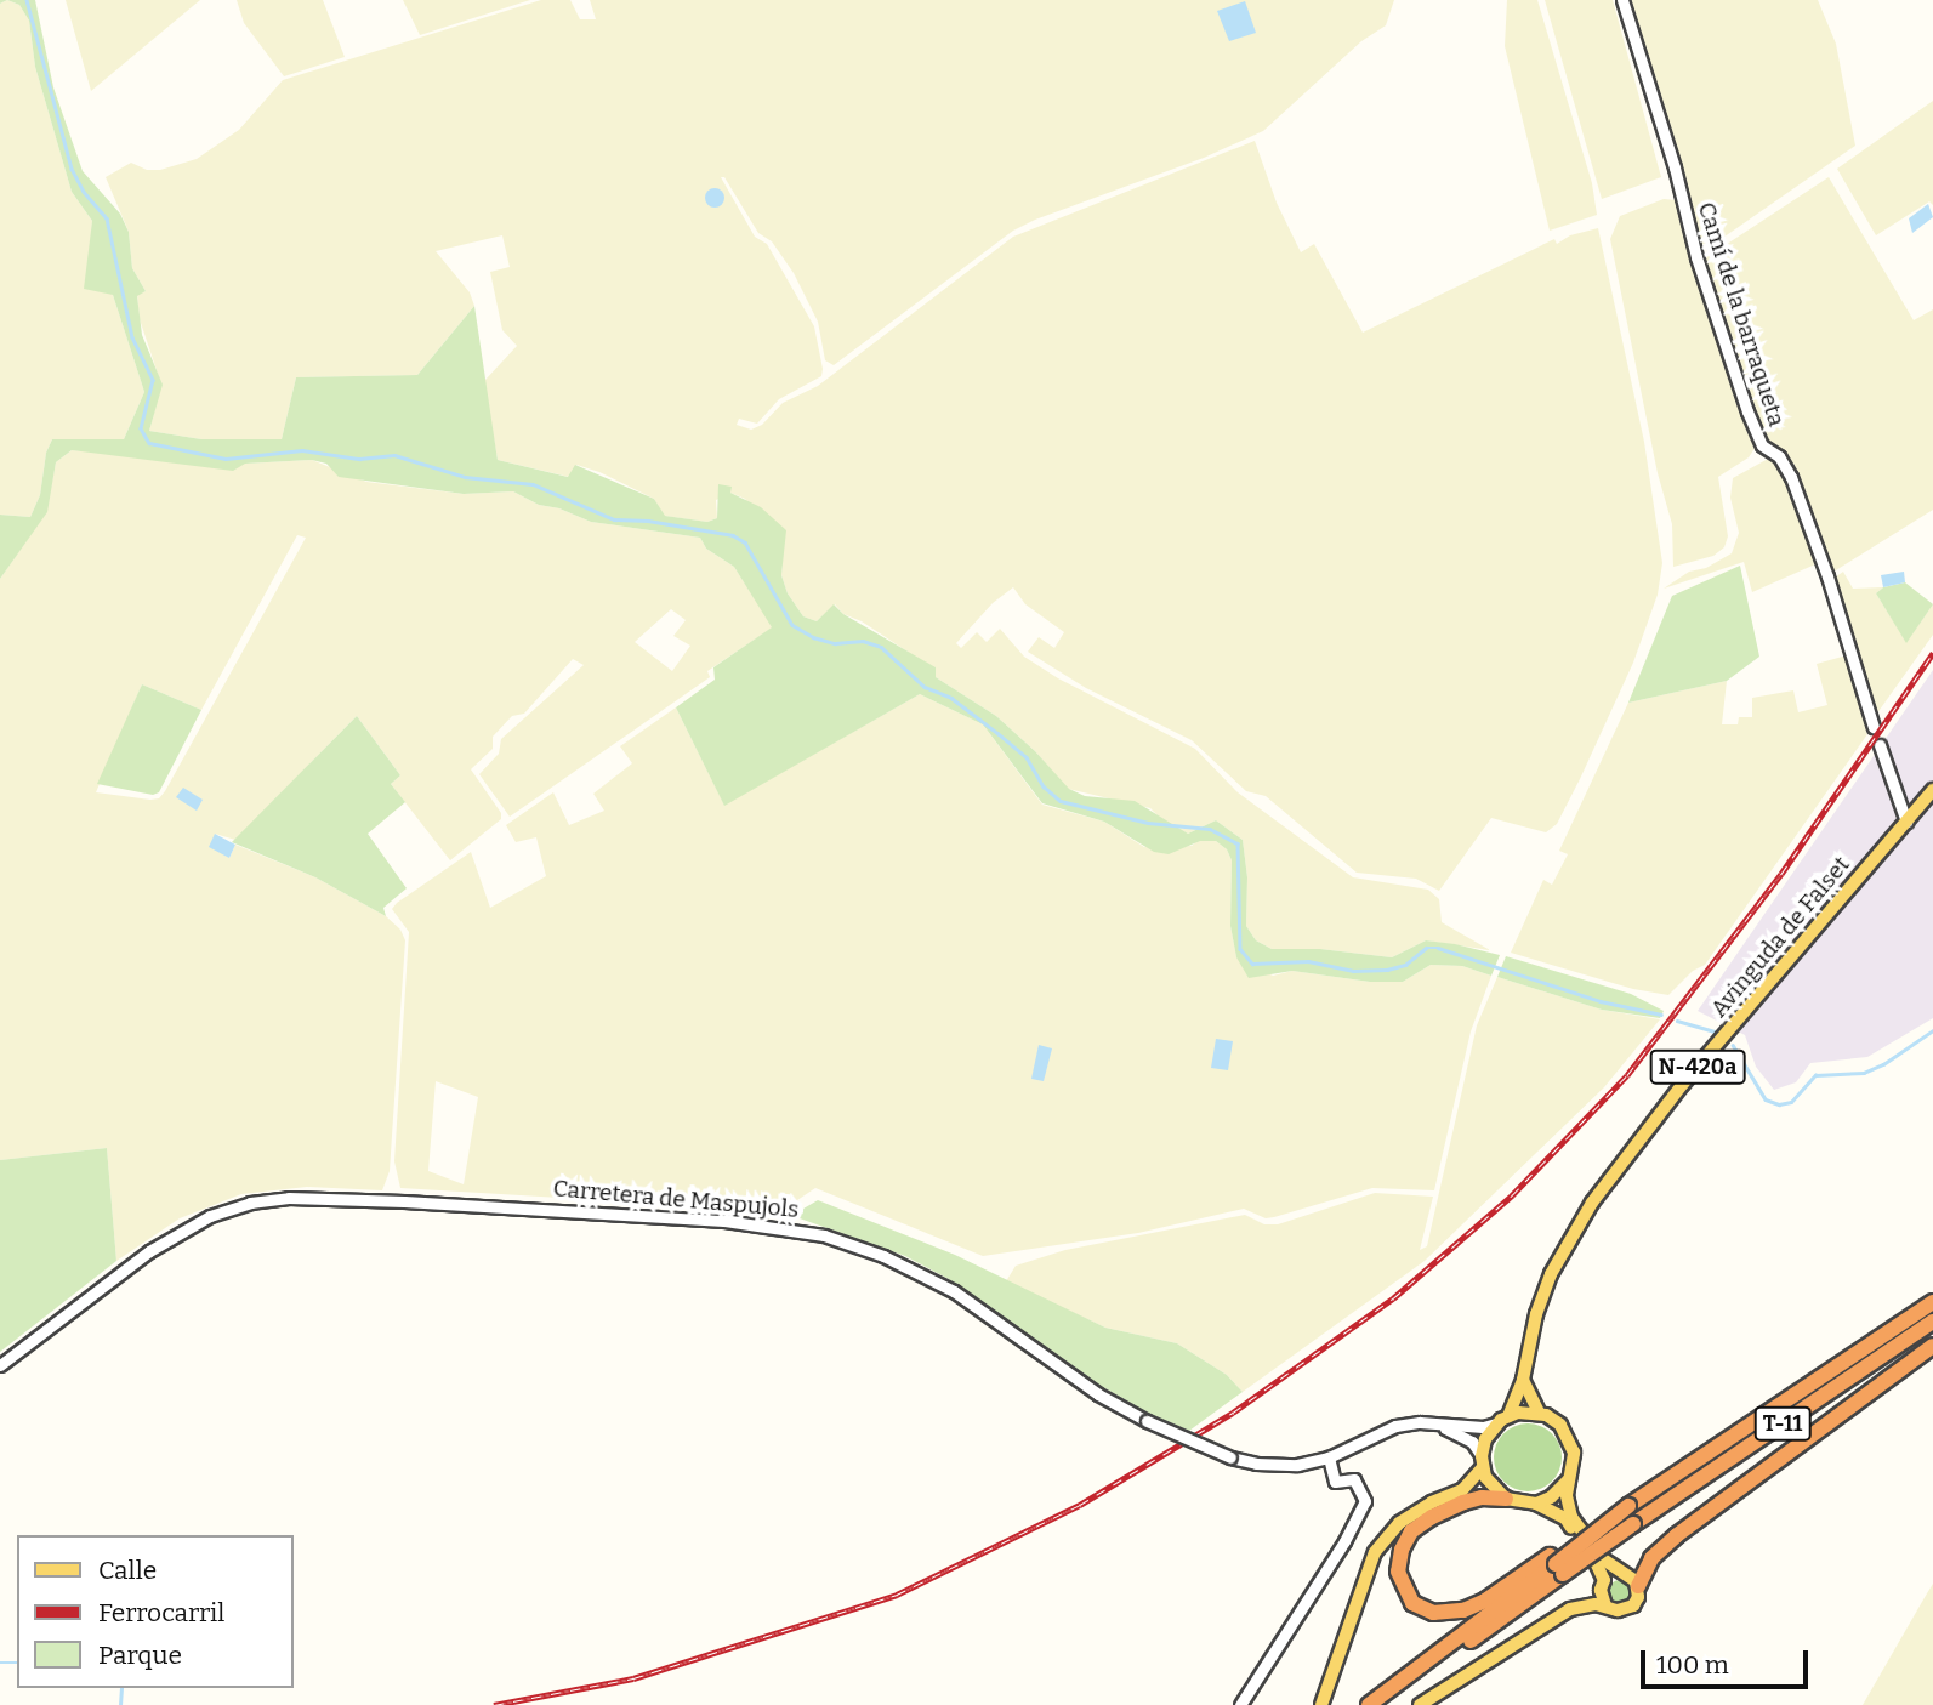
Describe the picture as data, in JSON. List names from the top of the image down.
{
  "streets": {
    "highway": ["T-11"],
    "main road": ["Avinguda de Falset", "N-420a"],
    "street": ["Camí de la barraqueta", "Carretera de Maspujols"]
  },
  "crossings": [
    ["Avinguda de Falset", "Carretera de Maspujols"]
  ],
  "legend": ["Calle", "Ferrocarril", "Parque"],
  "scale_bar": "100 m"
}
